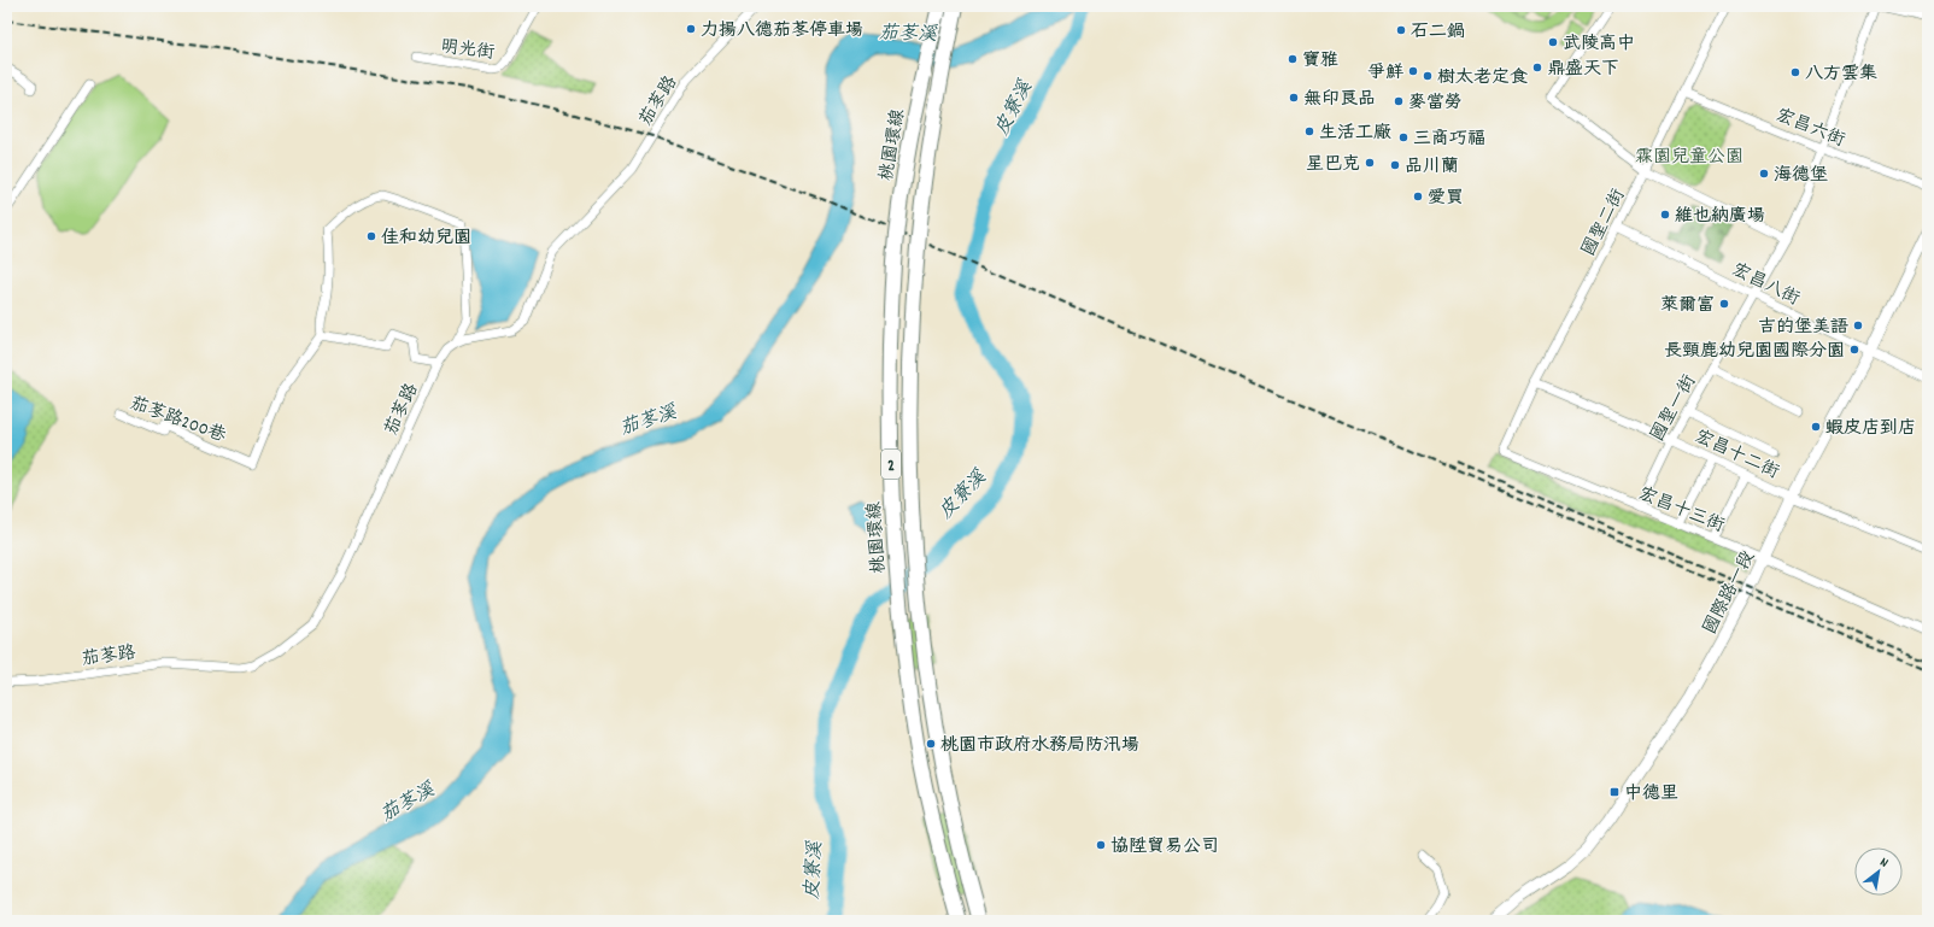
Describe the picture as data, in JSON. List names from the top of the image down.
{
  "streets": {
    "highway": ["桃園環線", "2"],
    "street": [
      "明光街",
      "茄苳路",
      "宏昌六街",
      "國聖二街",
      "宏昌八街",
      "國聖一街",
      "茄苳路200巷",
      "宏昌十二街",
      "宏昌十三街",
      "國際路一段"
    ]
  },
  "crossings": [
    ["宏昌六街", "國聖二街"],
    ["宏昌六街", "國聖一街"],
    ["國聖二街", "宏昌八街"],
    ["國聖二街", "宏昌十二街"],
    ["國聖二街", "宏昌十三街"],
    ["宏昌八街", "國聖一街"],
    ["宏昌八街", "國際路一段"],
    ["國聖一街", "宏昌十二街"],
    ["國聖一街", "宏昌十三街"],
    ["宏昌十二街", "國際路一段"],
    ["宏昌十三街", "國際路一段"]
  ],
  "water": ["茄苳溪", "皮寮溪"],
  "parks": ["霖園兒童公園"],
  "places": {
    "other": [
      "力揚八德茄苳停車場",
      "石二鍋",
      "武陵高中",
      "寶雅",
      "鼎盛天下",
      "爭鮮",
      "八方雲集",
      "樹太老定食",
      "無印良品",
      "麥當勞",
      "生活工廠",
      "三商巧福",
      "星巴克",
      "品川蘭",
      "海德堡",
      "愛買",
      "維也納廣場",
      "佳和幼兒園",
      "萊爾富",
      "吉的堡美語",
      "長頸鹿幼兒園國際分園",
      "蝦皮店到店",
      "桃園市政府水務局防汛場",
      "協陞貿易公司"
    ],
    "transit": ["中德里"]
  },
  "north": "top right"
}
